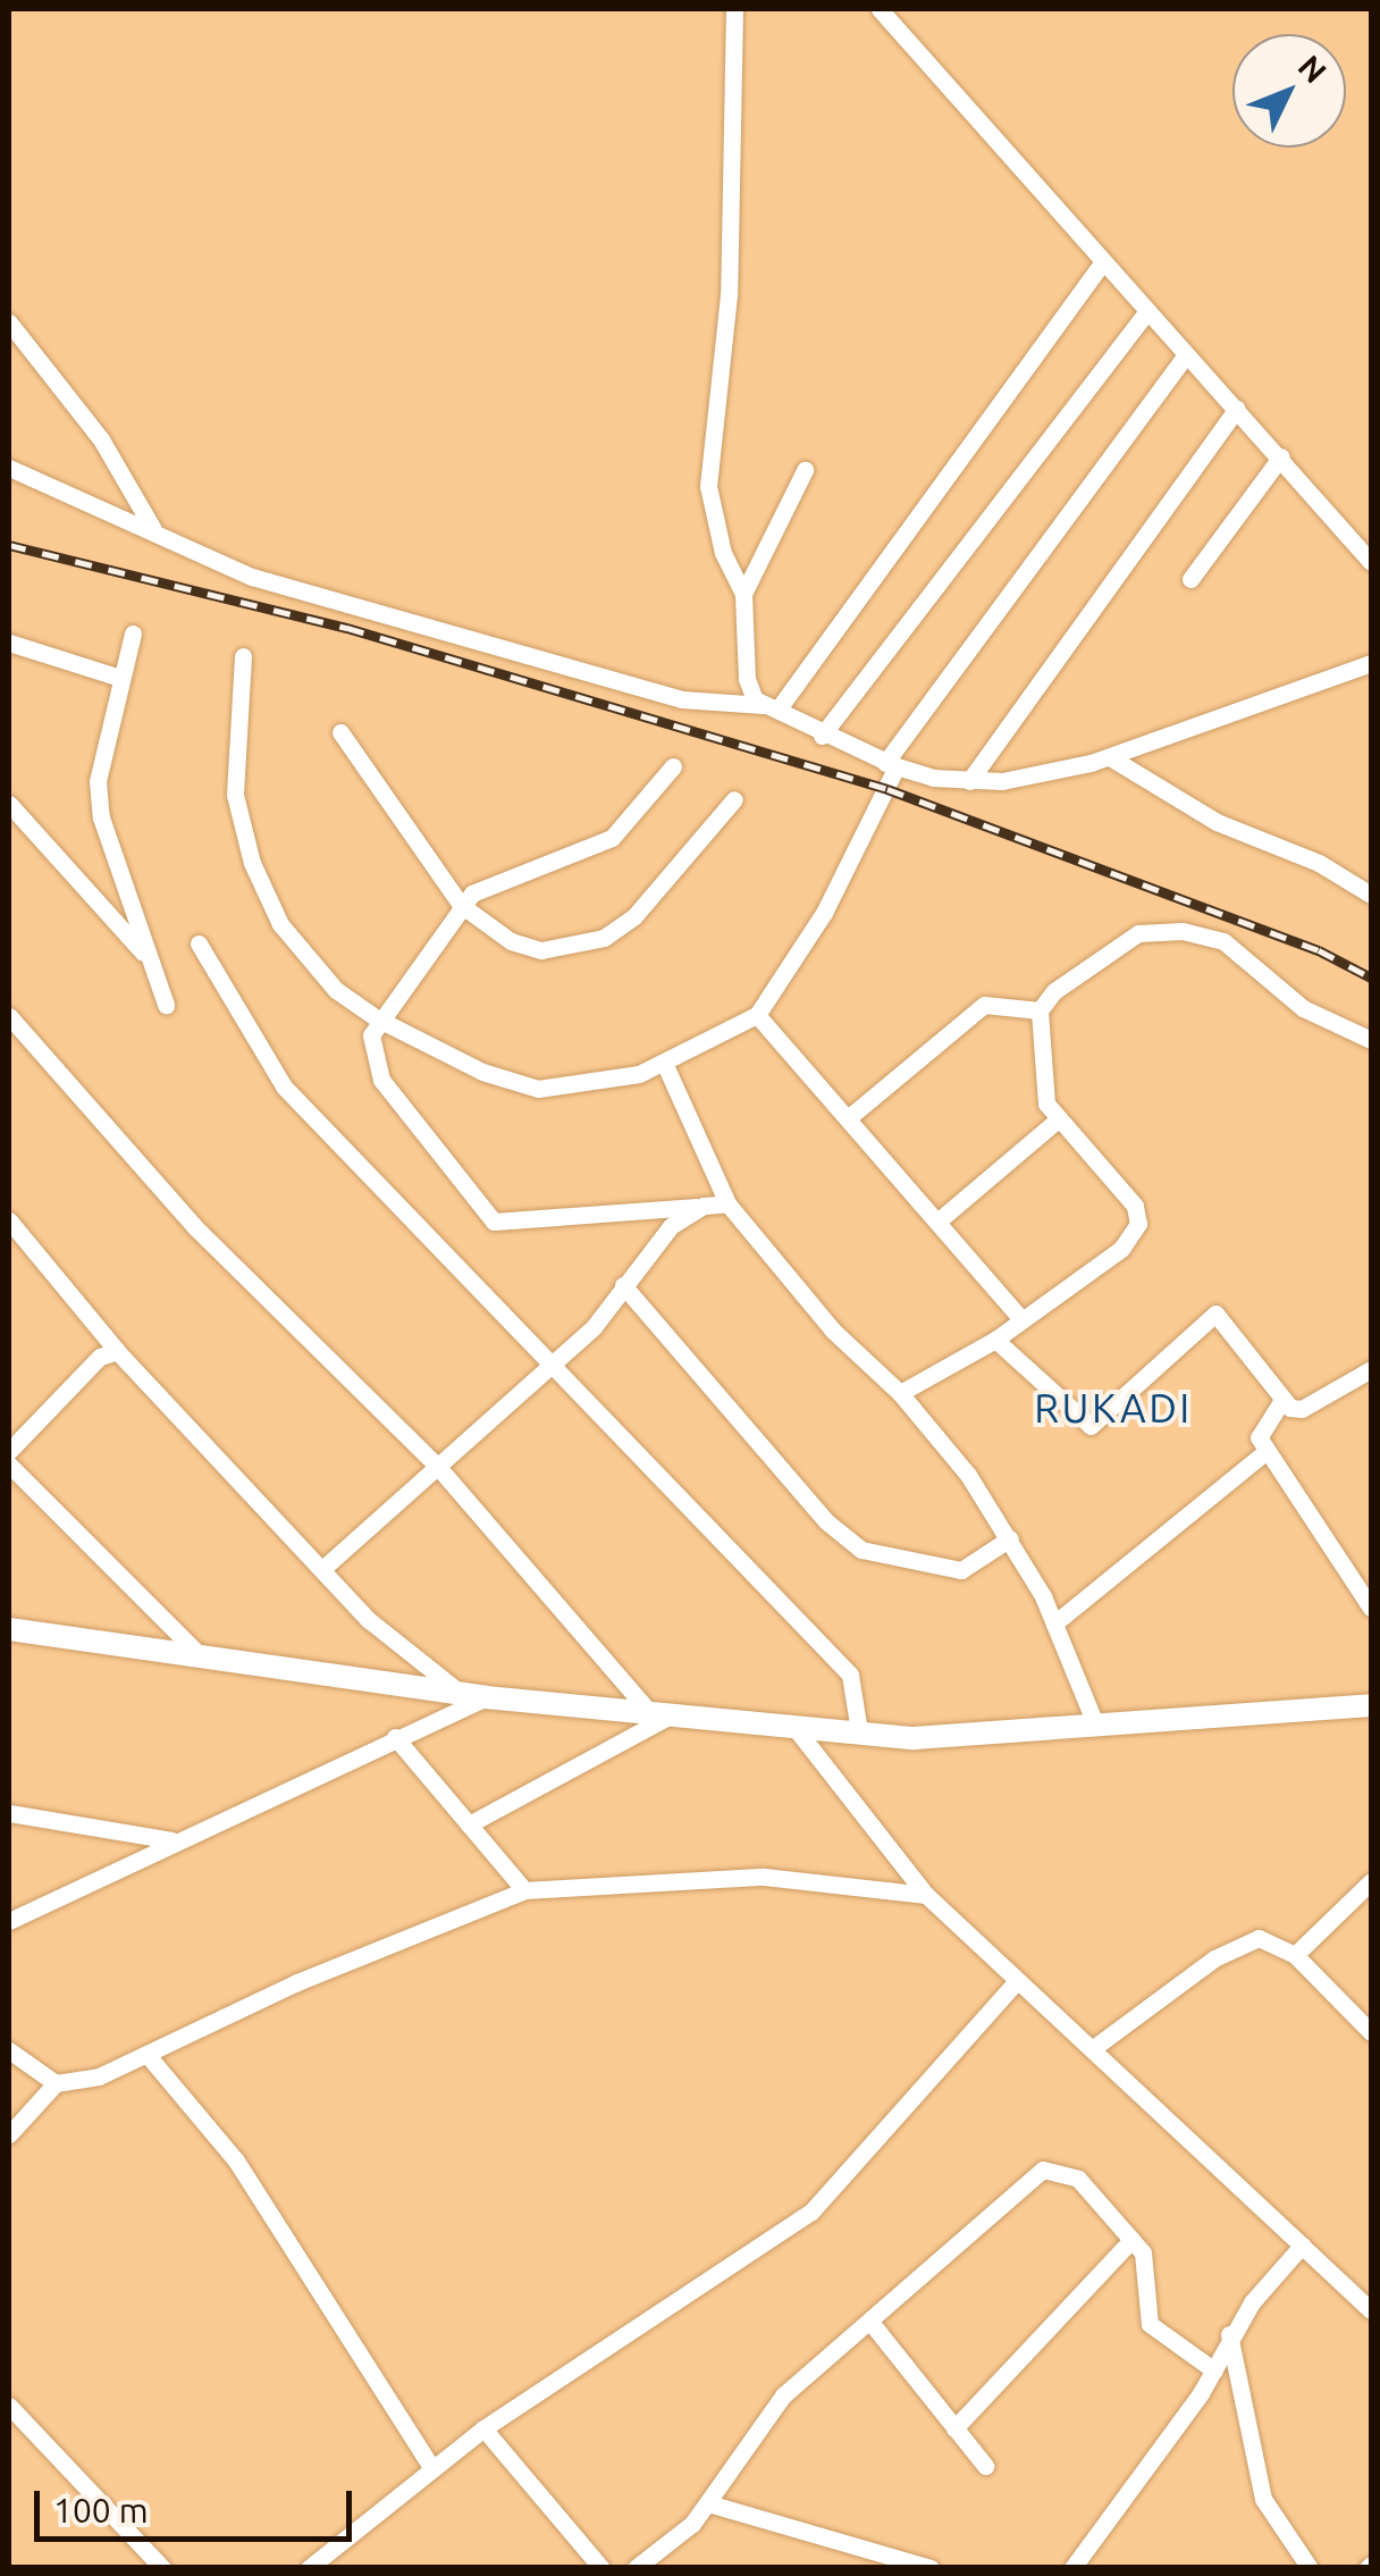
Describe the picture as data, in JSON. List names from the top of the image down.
{
  "districts": ["RUKADI"],
  "scale_bar": "100 m",
  "north": "top right"
}
